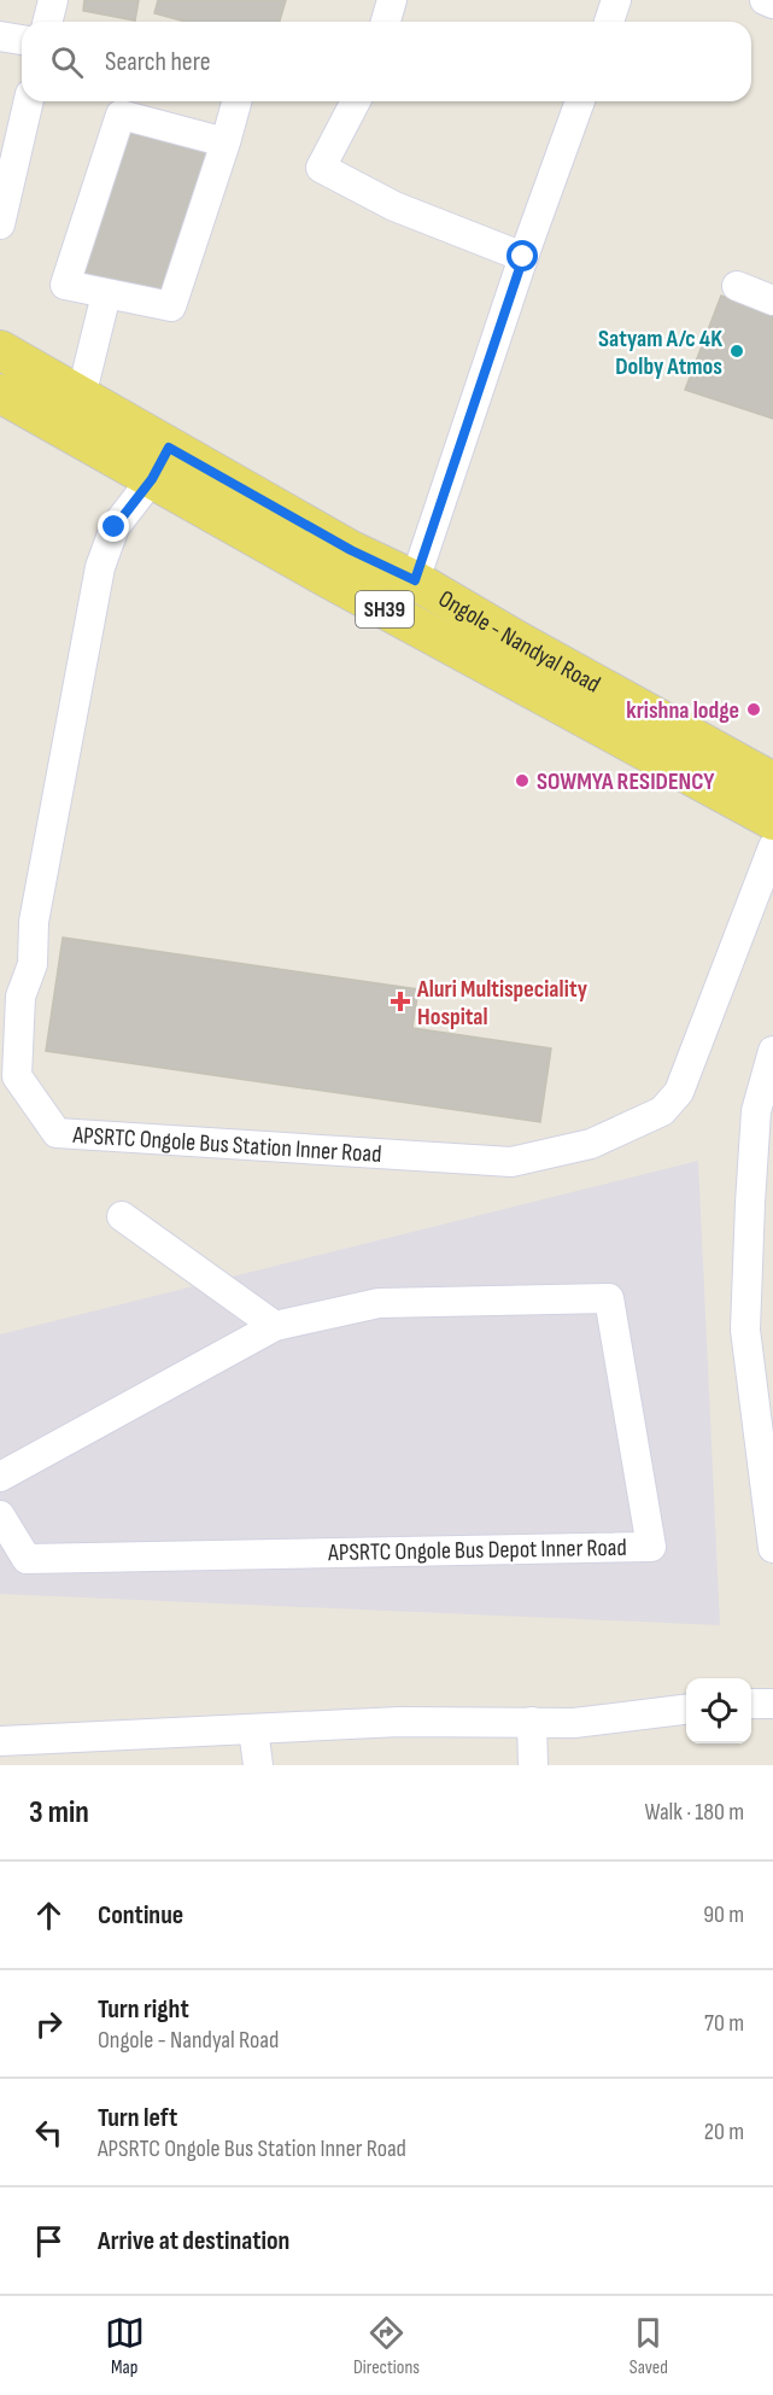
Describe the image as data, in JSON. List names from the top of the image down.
{
  "streets": {
    "main road": ["SH39", "Ongole - Nandyal Road"],
    "street": ["APSRTC Ongole Bus Station Inner Road", "APSRTC Ongole Bus Depot Inner Road"]
  },
  "crossings": [
    ["Ongole - Nandyal Road", "APSRTC Ongole Bus Station Inner Road"]
  ],
  "places": {
    "other": ["Satyam A/c 4K Dolby Atmos", "krishna lodge", "SOWMYA RESIDENCY"],
    "health": ["Aluri Multispeciality Hospital"]
  },
  "page": {
    "search": "Search here",
    "heading": ["3 min", "Walk · 180 m"],
    "list": [
      ["Continue", "90 m"],
      ["Turn right", "Ongole - Nandyal Road", "70 m"],
      ["Turn left", "APSRTC Ongole Bus Station Inner Road", "20 m"],
      "Arrive at destination"
    ],
    "nav": ["Map", "Directions", "Saved"]
  }
}
